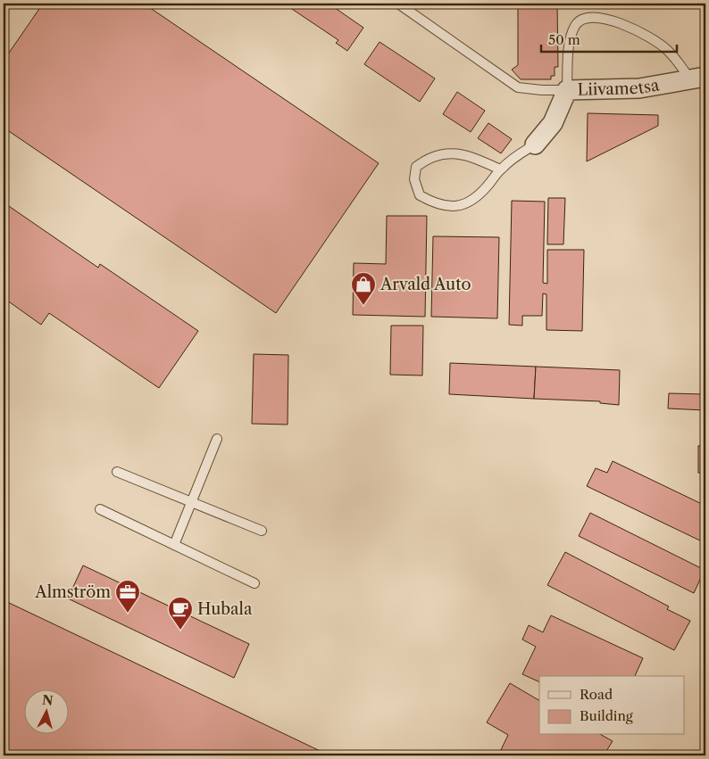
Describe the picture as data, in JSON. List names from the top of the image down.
{
  "streets": {
    "street": ["Liivametsa"]
  },
  "places": {
    "shop": ["Arvald Auto"],
    "office": ["Almström"],
    "cafe": ["Hubala"]
  },
  "legend": ["Road", "Building"],
  "scale_bar": "50 m",
  "north": "top"
}
